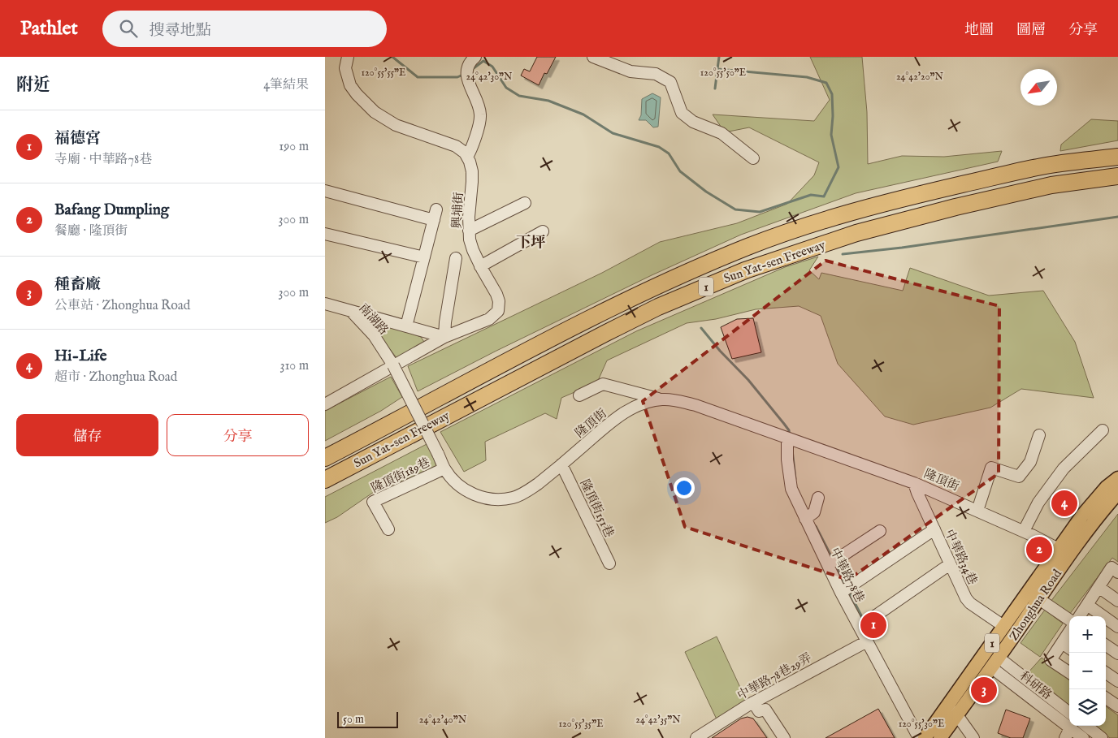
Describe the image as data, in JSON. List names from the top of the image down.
{
  "streets": {
    "highway": ["Sun Yat-sen Freeway", "1"],
    "main road": ["Zhonghua Road"],
    "street": [
      "興埔街",
      "南湖路",
      "隆頂街",
      "隆頂街189巷",
      "隆頂街151巷",
      "中華路34巷",
      "中華路78巷",
      "中華路78巷29弄",
      "科研路"
    ]
  },
  "crossings": [
    ["興埔街", "南湖路"],
    ["南湖路", "隆頂街"],
    ["隆頂街", "隆頂街189巷"],
    ["隆頂街", "隆頂街151巷"],
    ["隆頂街", "中華路34巷"],
    ["隆頂街", "中華路78巷"],
    ["隆頂街", "Zhonghua Road"],
    ["中華路34巷", "Zhonghua Road"],
    ["中華路78巷", "中華路78巷29弄"],
    ["Zhonghua Road", "科研路"]
  ],
  "districts": ["下坪"],
  "scale_bar": "50 m",
  "north": "bottom left",
  "page": {
    "header": "Pathlet",
    "search": "搜尋地點",
    "nav": ["地圖", "圖層", "分享"],
    "heading": ["附近", "4筆結果"],
    "list": [
      {
        "mark": "1",
        "name": "福德宮",
        "note": "寺廟 · 中華路78巷",
        "value": "190 m"
      },
      {
        "mark": "2",
        "name": "Bafang Dumpling",
        "note": "餐廳 · 隆頂街",
        "value": "300 m"
      },
      {
        "mark": "3",
        "name": "種畜廠",
        "note": "公車站 · Zhonghua Road",
        "value": "300 m"
      },
      {
        "mark": "4",
        "name": "Hi-Life",
        "note": "超市 · Zhonghua Road",
        "value": "310 m"
      }
    ],
    "buttons": ["儲存", "分享"],
    "pins": [
      "4",
      "2",
      "1",
      "3"
    ],
    "map_buttons": ["+", "−"],
    "scale": "50 m"
  },
  "coordinates": [
    "120°55'55\"E",
    "120°55'50\"E",
    "24°42'30\"N",
    "24°42'20\"N",
    "24°42'40\"N",
    "24°42'35\"N",
    "120°55'35\"E",
    "120°55'30\"E"
  ]
}
